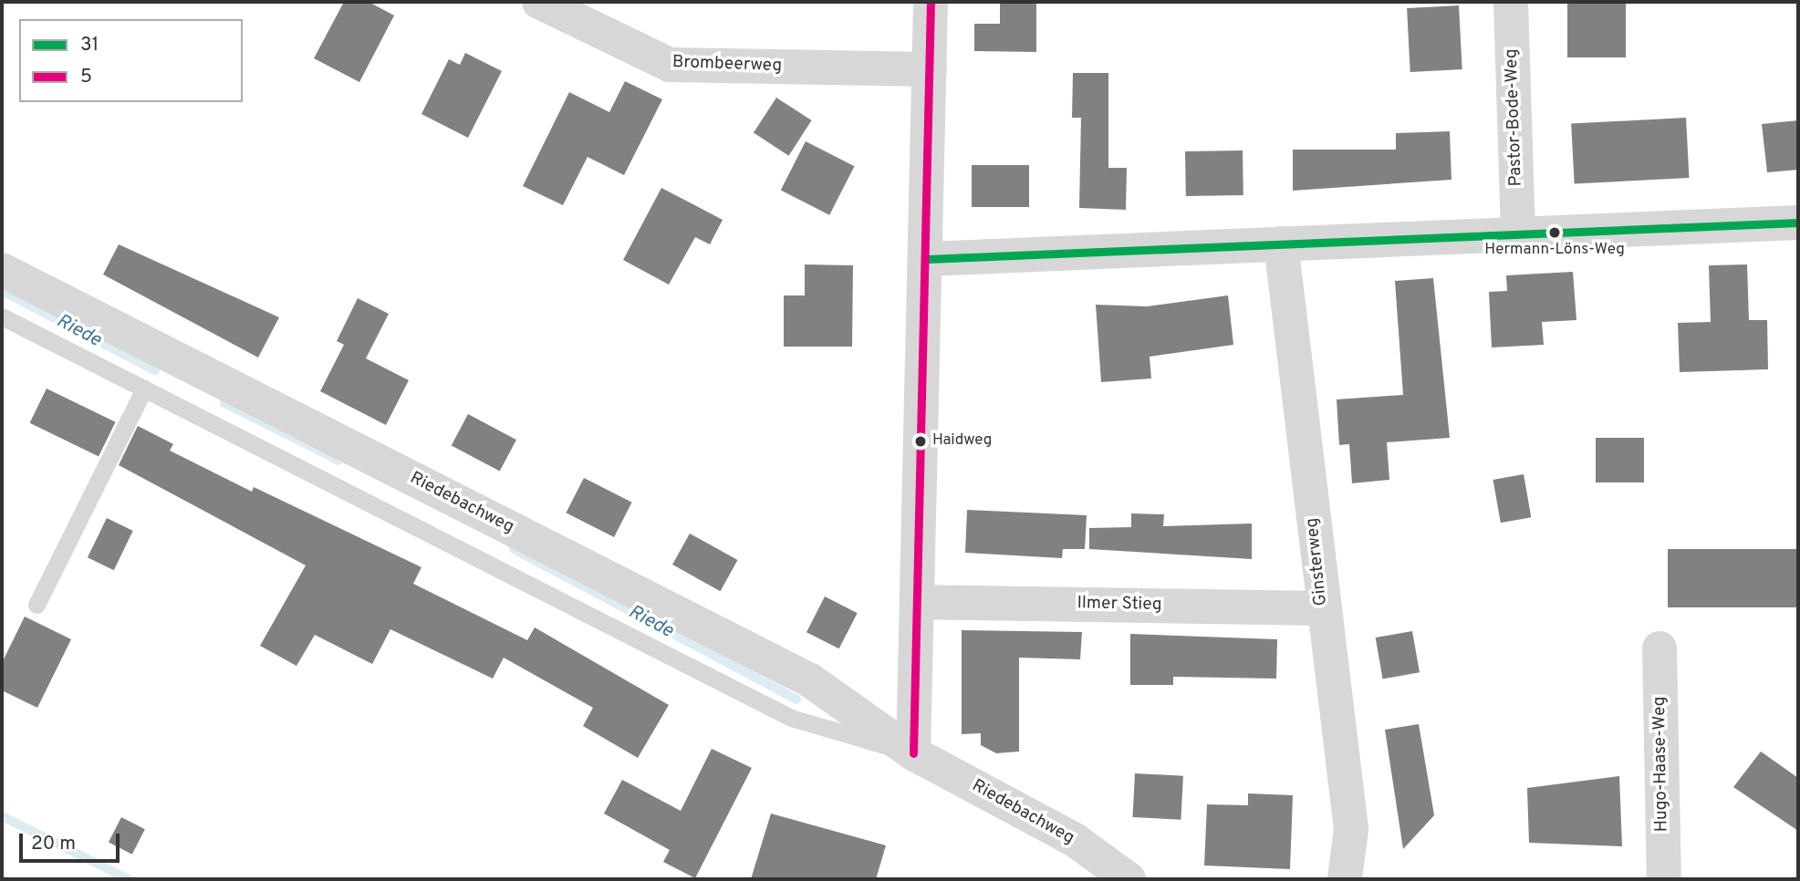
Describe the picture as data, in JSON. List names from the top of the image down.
{
  "streets": {
    "street": [
      "Brombeerweg",
      "Pastor-Bode-Weg",
      "Riedebachweg",
      "Ginsterweg",
      "Ilmer Stieg",
      "Hugo-Haase-Weg"
    ]
  },
  "crossings": [
    ["Ginsterweg", "Ilmer Stieg"]
  ],
  "water": ["Riede"],
  "places": ["Hermann-Löns-Weg", "Haidweg"],
  "lines": ["transit line 5", "transit line 31"],
  "legend": ["31", "5"],
  "scale_bar": "20 m"
}
